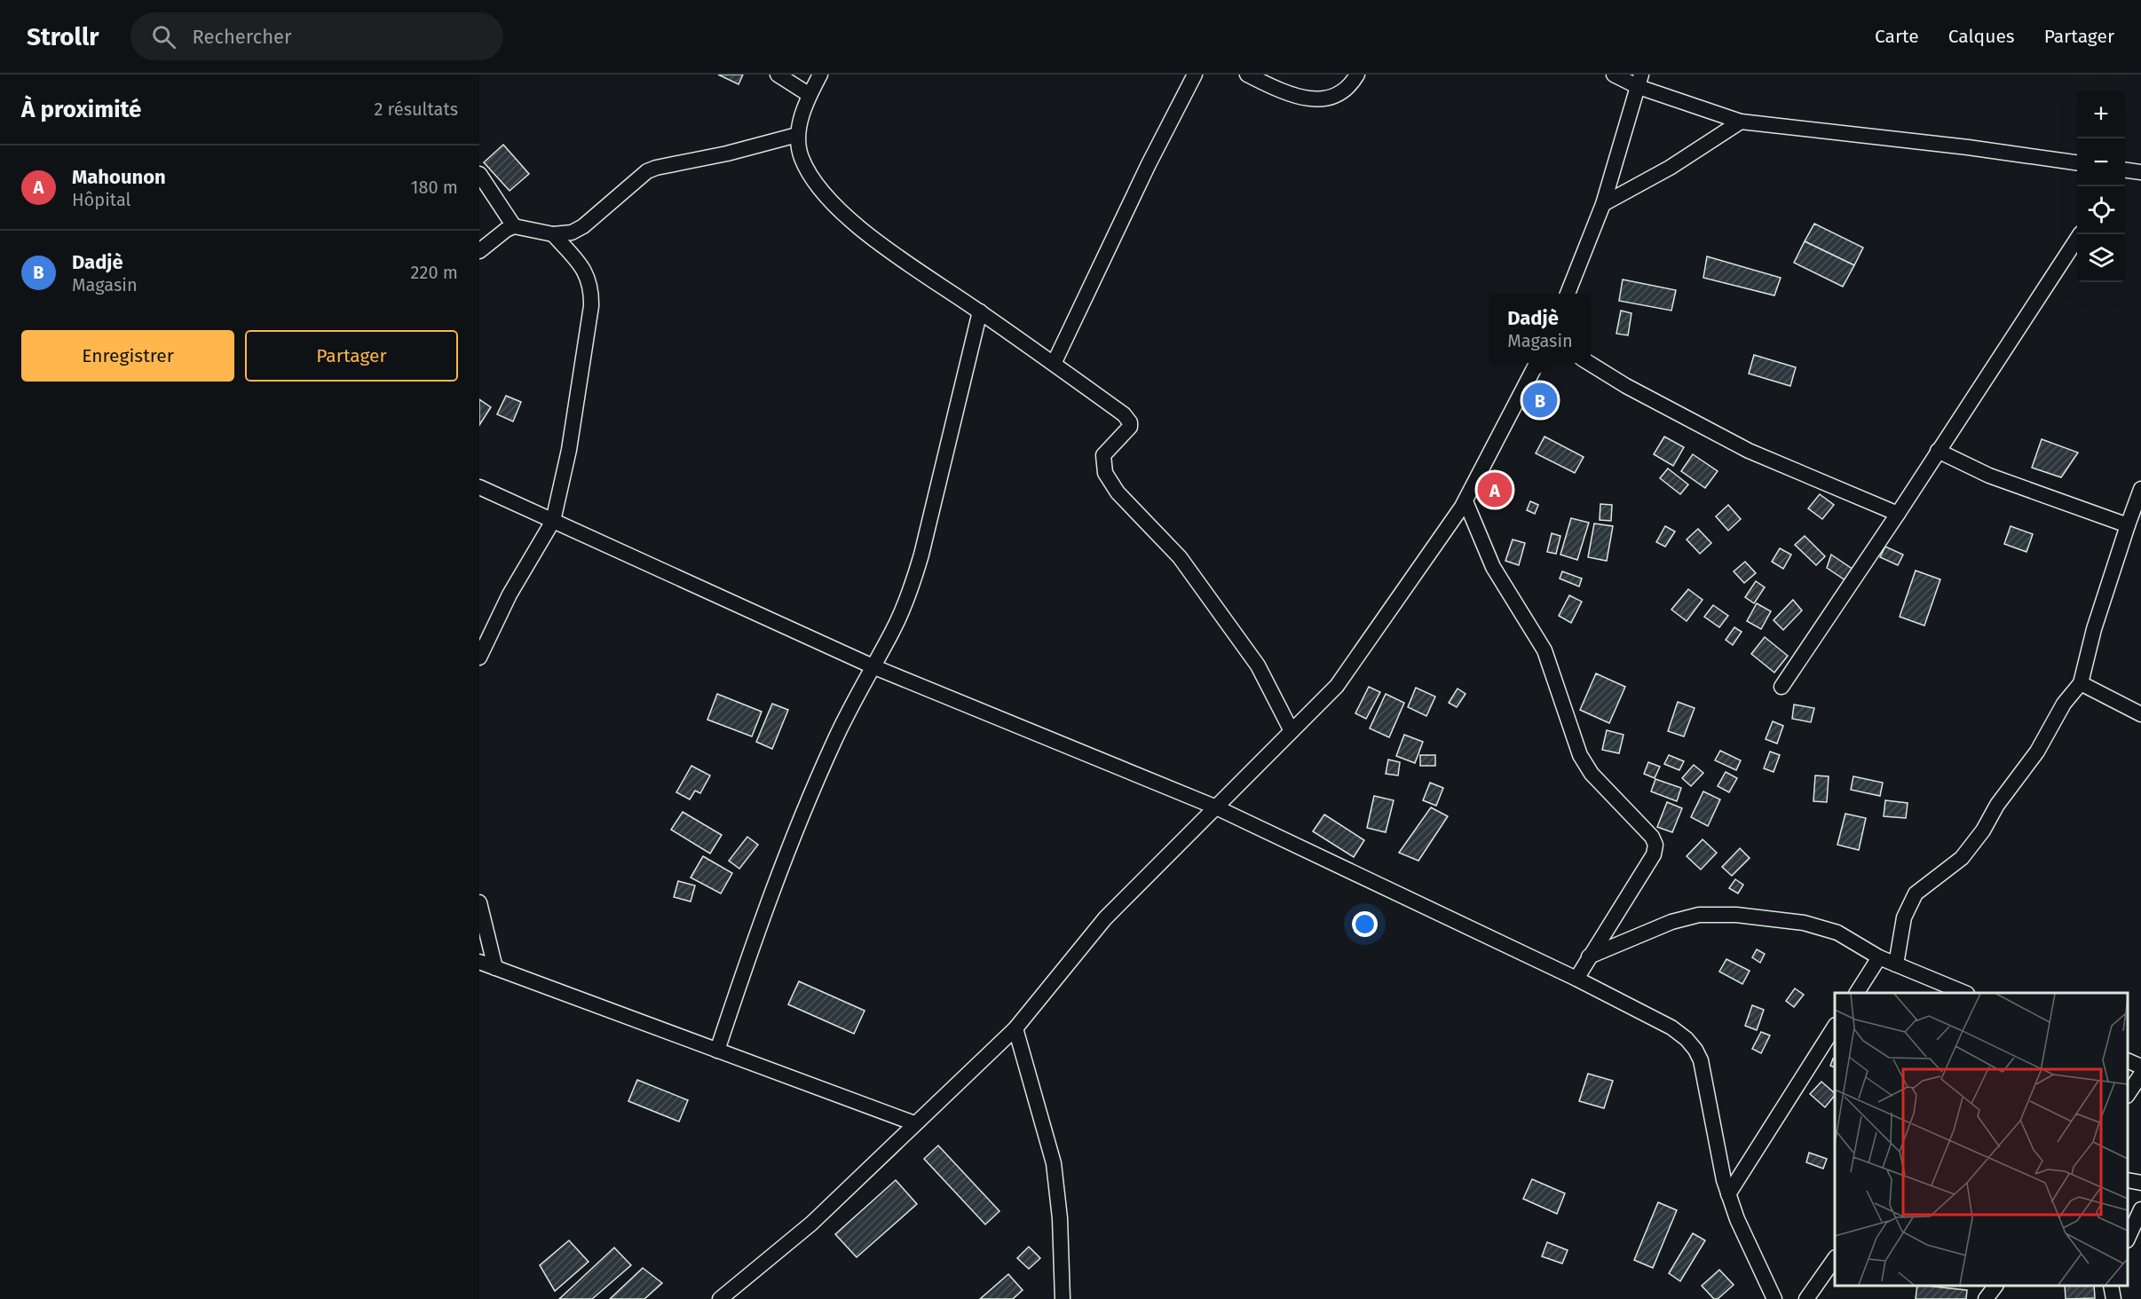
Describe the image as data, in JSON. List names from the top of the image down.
{
  "page": {
    "header": "Strollr",
    "search": "Rechercher",
    "nav": ["Carte", "Calques", "Partager"],
    "heading": ["À proximité", "2 résultats"],
    "map_buttons": ["+", "−"],
    "list": [
      {
        "mark": "A",
        "name": "Mahounon",
        "note": "Hôpital",
        "value": "180 m"
      },
      {
        "mark": "B",
        "name": "Dadjè",
        "note": "Magasin",
        "value": "220 m"
      }
    ],
    "popup": ["Dadjè", "Magasin"],
    "buttons": ["Enregistrer", "Partager"],
    "pins": ["B", "A"]
  }
}
